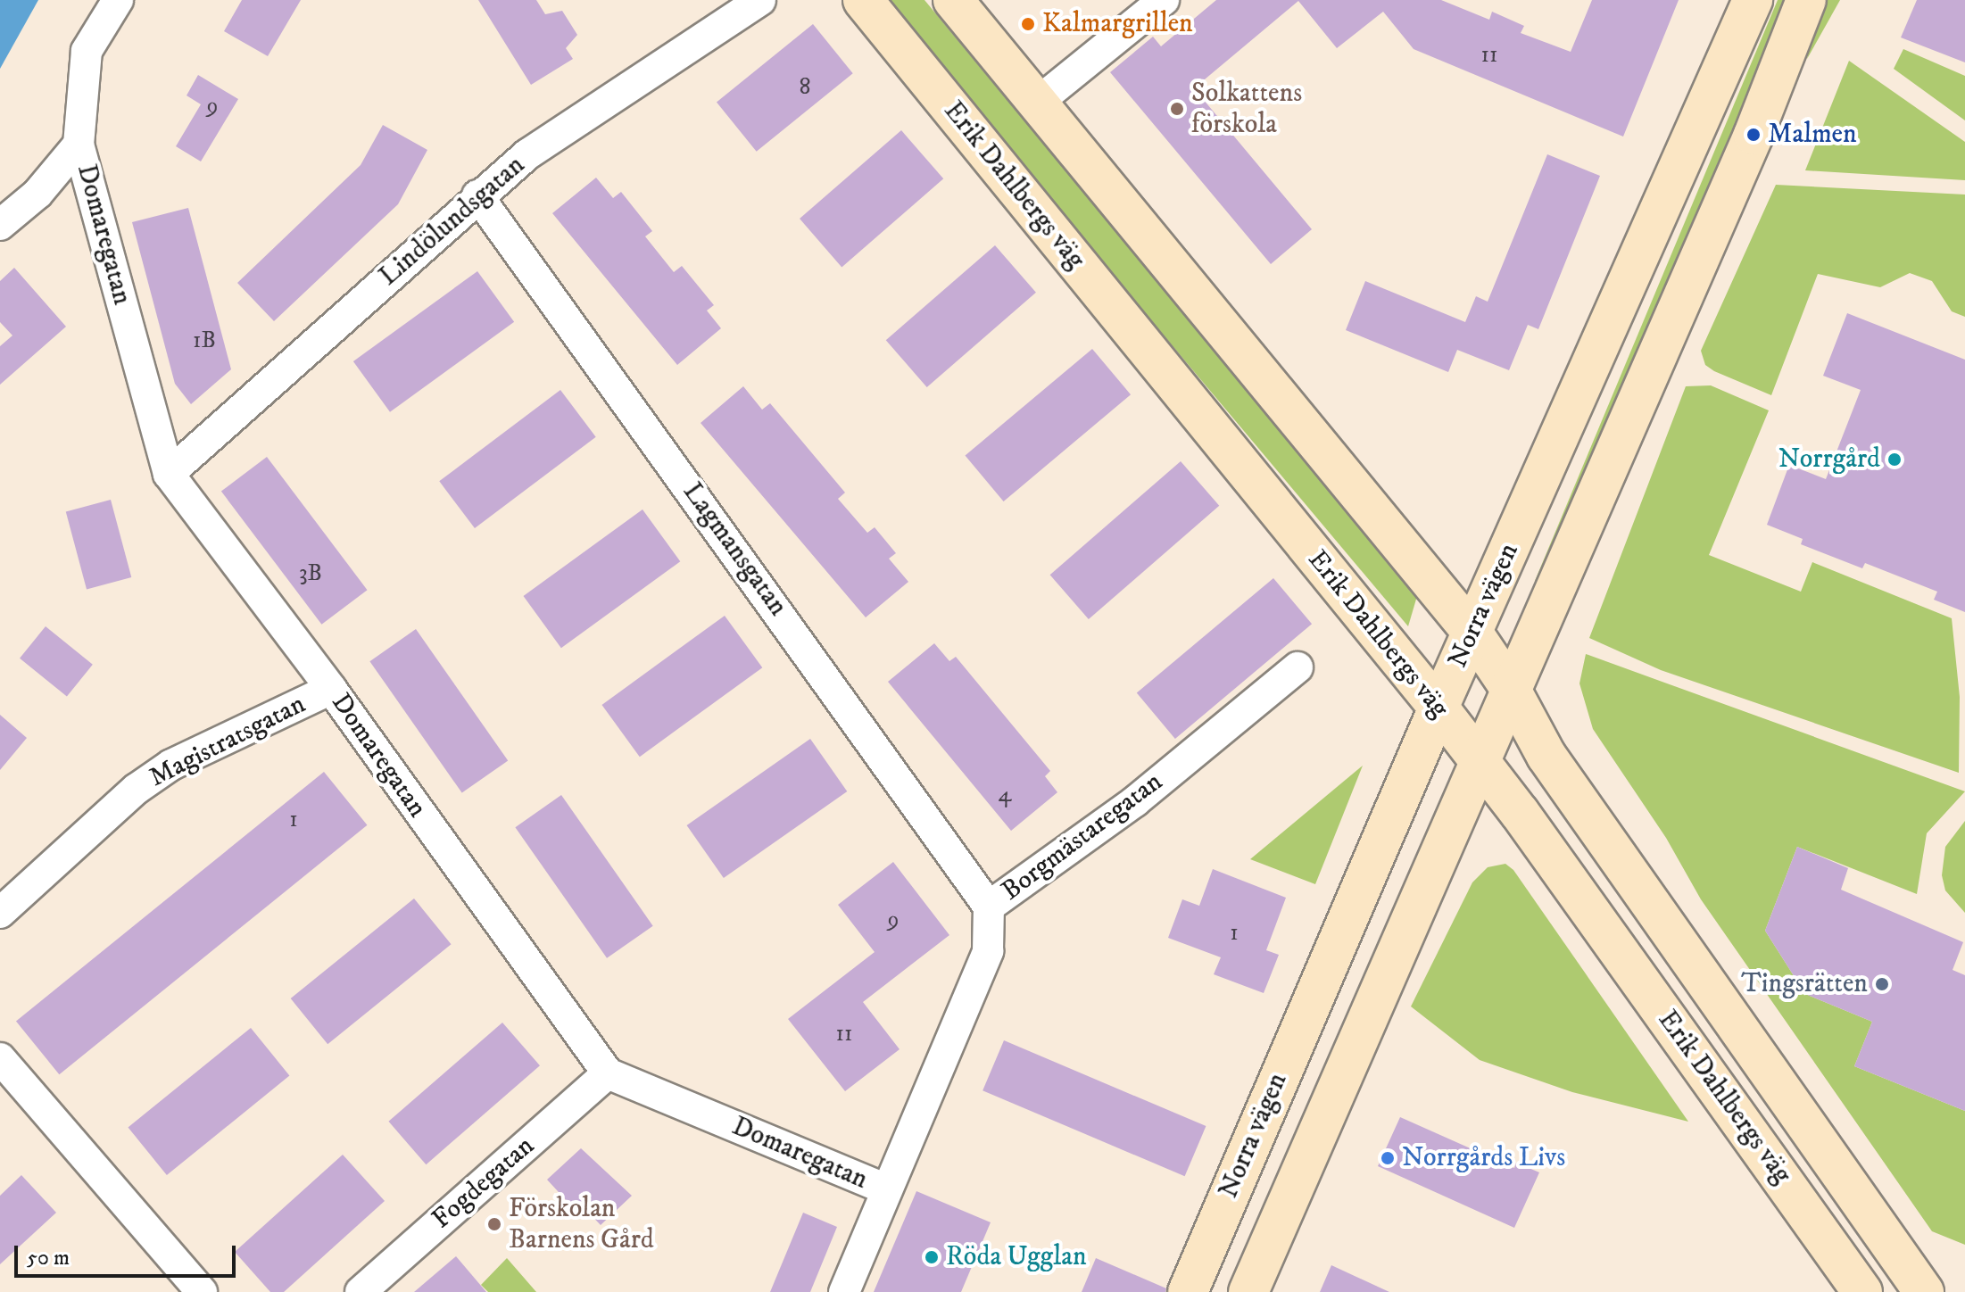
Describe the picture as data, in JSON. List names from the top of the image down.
{
  "streets": {
    "main road": ["Erik Dahlbergs väg", "Norra vägen"],
    "street": [
      "Lindölundsgatan",
      "Domaregatan",
      "Lagmansgatan",
      "Magistratsgatan",
      "Borgmästaregatan",
      "Fogdegatan"
    ]
  },
  "crossings": [
    ["Erik Dahlbergs väg", "Norra vägen"],
    ["Lindölundsgatan", "Domaregatan"],
    ["Lindölundsgatan", "Lagmansgatan"],
    ["Domaregatan", "Magistratsgatan"],
    ["Domaregatan", "Borgmästaregatan"],
    ["Domaregatan", "Fogdegatan"],
    ["Lagmansgatan", "Borgmästaregatan"]
  ],
  "places": [
    "Kalmargrillen",
    "Solkattens förskola",
    "Malmen",
    "Norrgård",
    "Tingsrätten",
    "Norrgårds Livs",
    "Förskolan Barnens Gård",
    "Röda Ugglan"
  ],
  "house_numbers": [
    "11",
    "8",
    "9",
    "1B",
    "3B",
    "4",
    "1",
    "9",
    "1",
    "11"
  ],
  "scale_bar": "50 m"
}
